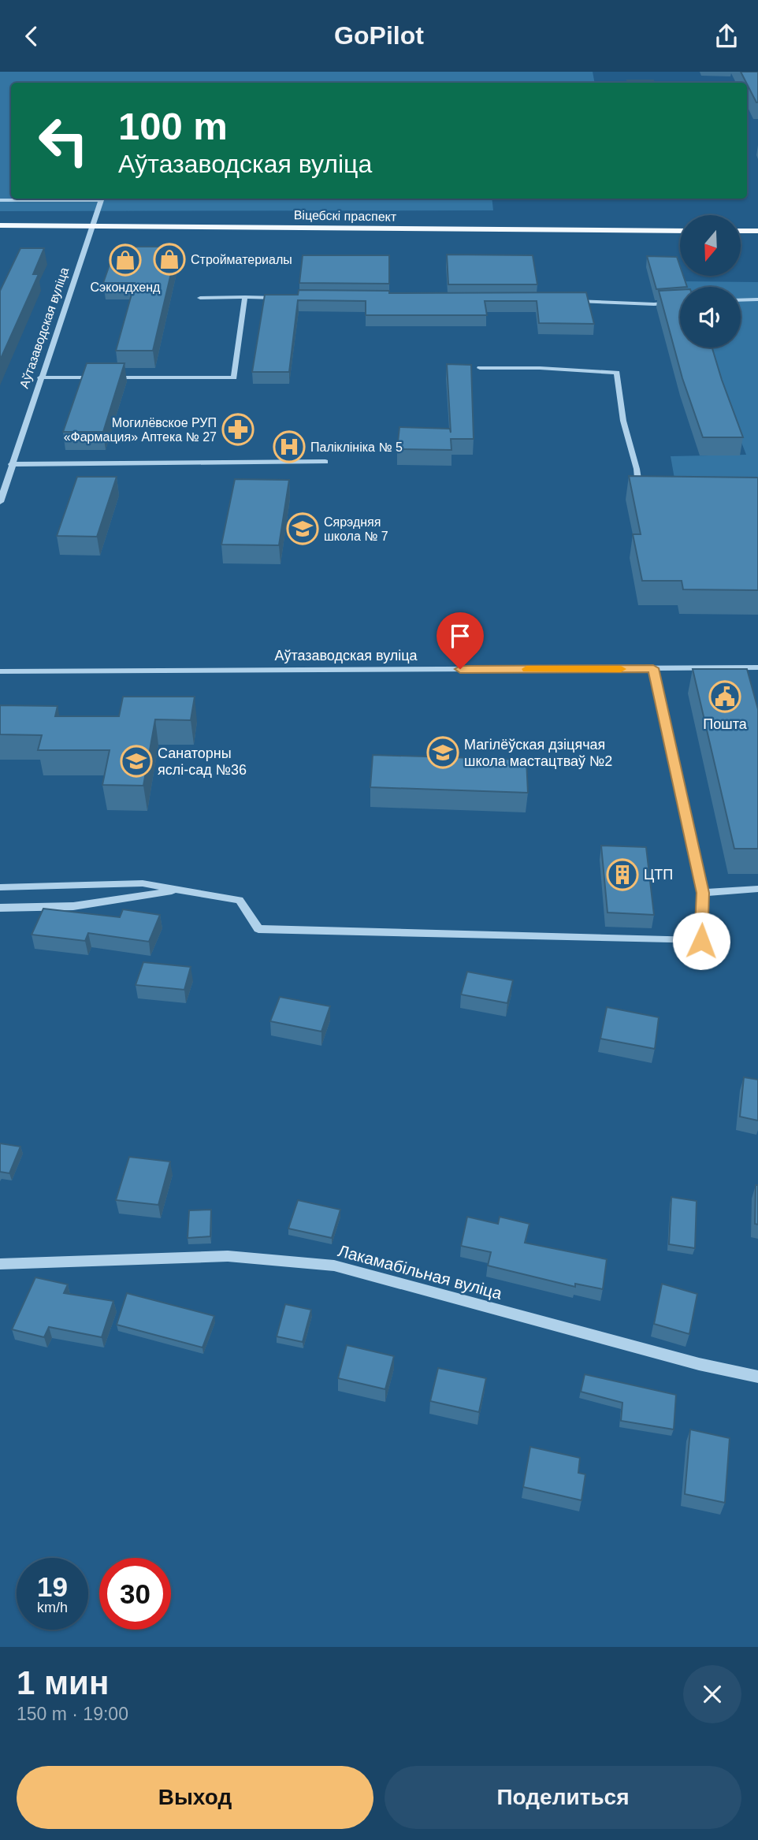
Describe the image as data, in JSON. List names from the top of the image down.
{
  "streets": {
    "main road": ["Віцебскі праспект"],
    "street": ["Аўтазаводская вуліца", "Лакамабільная вуліца"]
  },
  "crossings": [
    ["Віцебскі праспект", "Аўтазаводская вуліца"]
  ],
  "places": {
    "shop": ["Стройматериалы", "Сэкондхенд"],
    "pharmacy": ["Могилёвское РУП «Фармация» Аптека № 27"],
    "hospital": ["Паліклініка № 5"],
    "school or university": ["Сярэдняя школа № 7", "Магілёўская дзіцячая школа мастацтваў №2", "Санаторны яслі-сад №36"],
    "public building": ["Пошта"],
    "building": ["ЦТП"]
  },
  "north": "bottom",
  "page": {
    "header": "GoPilot",
    "turn": ["100 m", "Аўтазаводская вуліца"],
    "speed": "19 km/h",
    "limit": "30",
    "heading": ["1 мин", "150 m · 19:00"],
    "buttons": ["Выход", "Поделиться"]
  }
}
